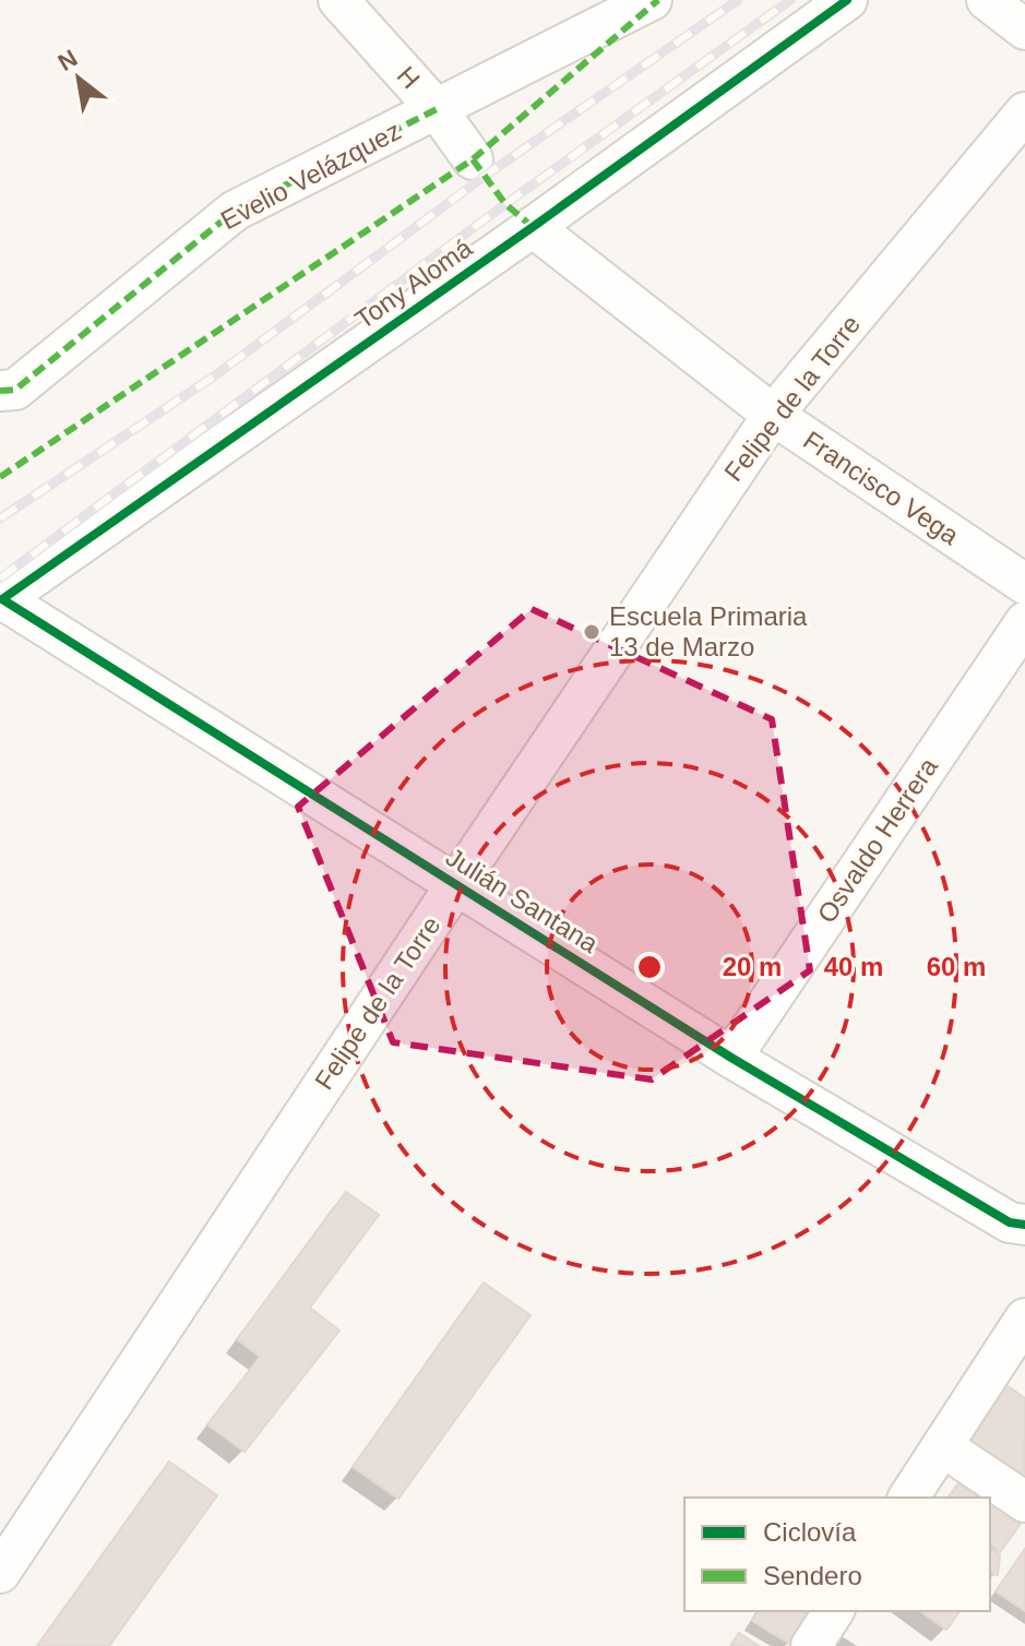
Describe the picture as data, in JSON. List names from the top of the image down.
{
  "streets": {
    "street": [
      "H",
      "Evelio Velázquez",
      "Tony Alomá",
      "Felipe de la Torre",
      "Francisco Vega",
      "Osvaldo Herrera",
      "Julián Santana"
    ]
  },
  "crossings": [
    ["H", "Evelio Velázquez"],
    ["Tony Alomá", "Francisco Vega"],
    ["Tony Alomá", "Julián Santana"],
    ["Felipe de la Torre", "Francisco Vega"],
    ["Felipe de la Torre", "Julián Santana"],
    ["Osvaldo Herrera", "Julián Santana"]
  ],
  "places": ["Escuela Primaria 13 de Marzo"],
  "legend": ["Ciclovía", "Sendero"],
  "north": "top left",
  "rings": ["20 m", "40 m", "60 m"]
}
